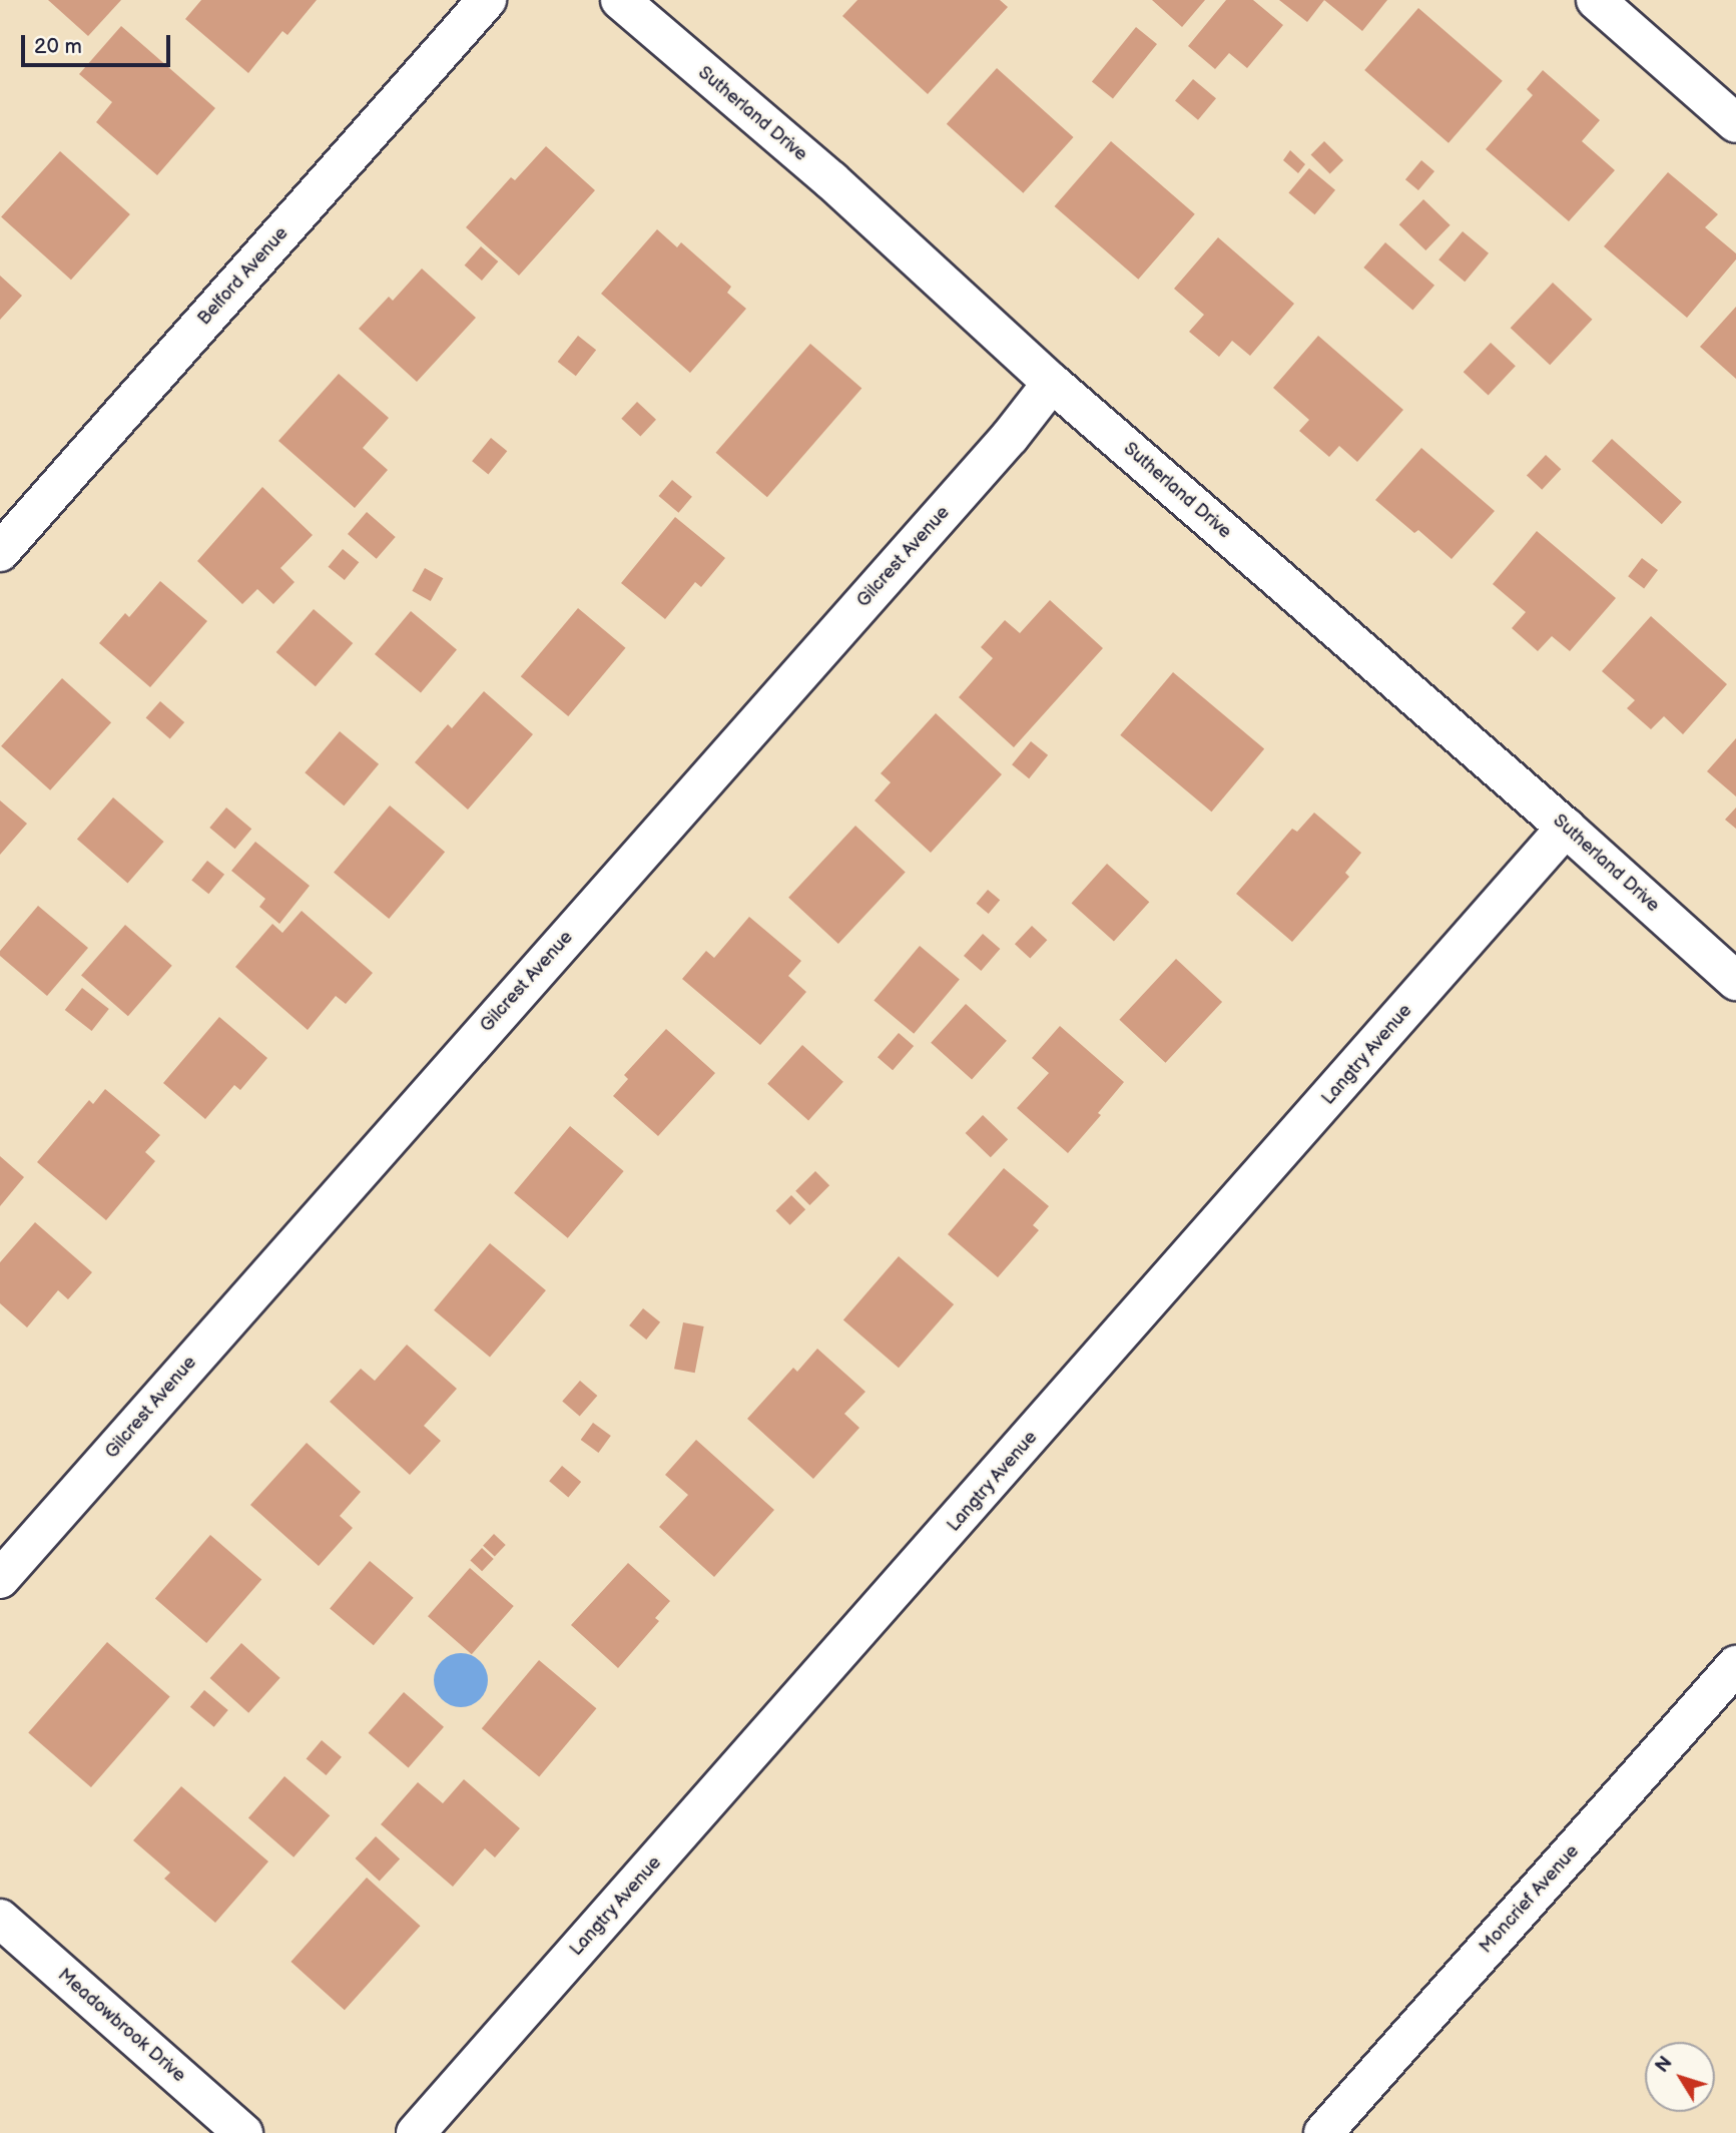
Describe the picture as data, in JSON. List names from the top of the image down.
{
  "streets": {
    "street": [
      "Sutherland Drive",
      "Belford Avenue",
      "Gilcrest Avenue",
      "Langtry Avenue",
      "Moncrief Avenue",
      "Meadowbrook Drive"
    ]
  },
  "crossings": [
    ["Sutherland Drive", "Gilcrest Avenue"],
    ["Sutherland Drive", "Langtry Avenue"]
  ],
  "scale_bar": "20 m",
  "north": "top left"
}
